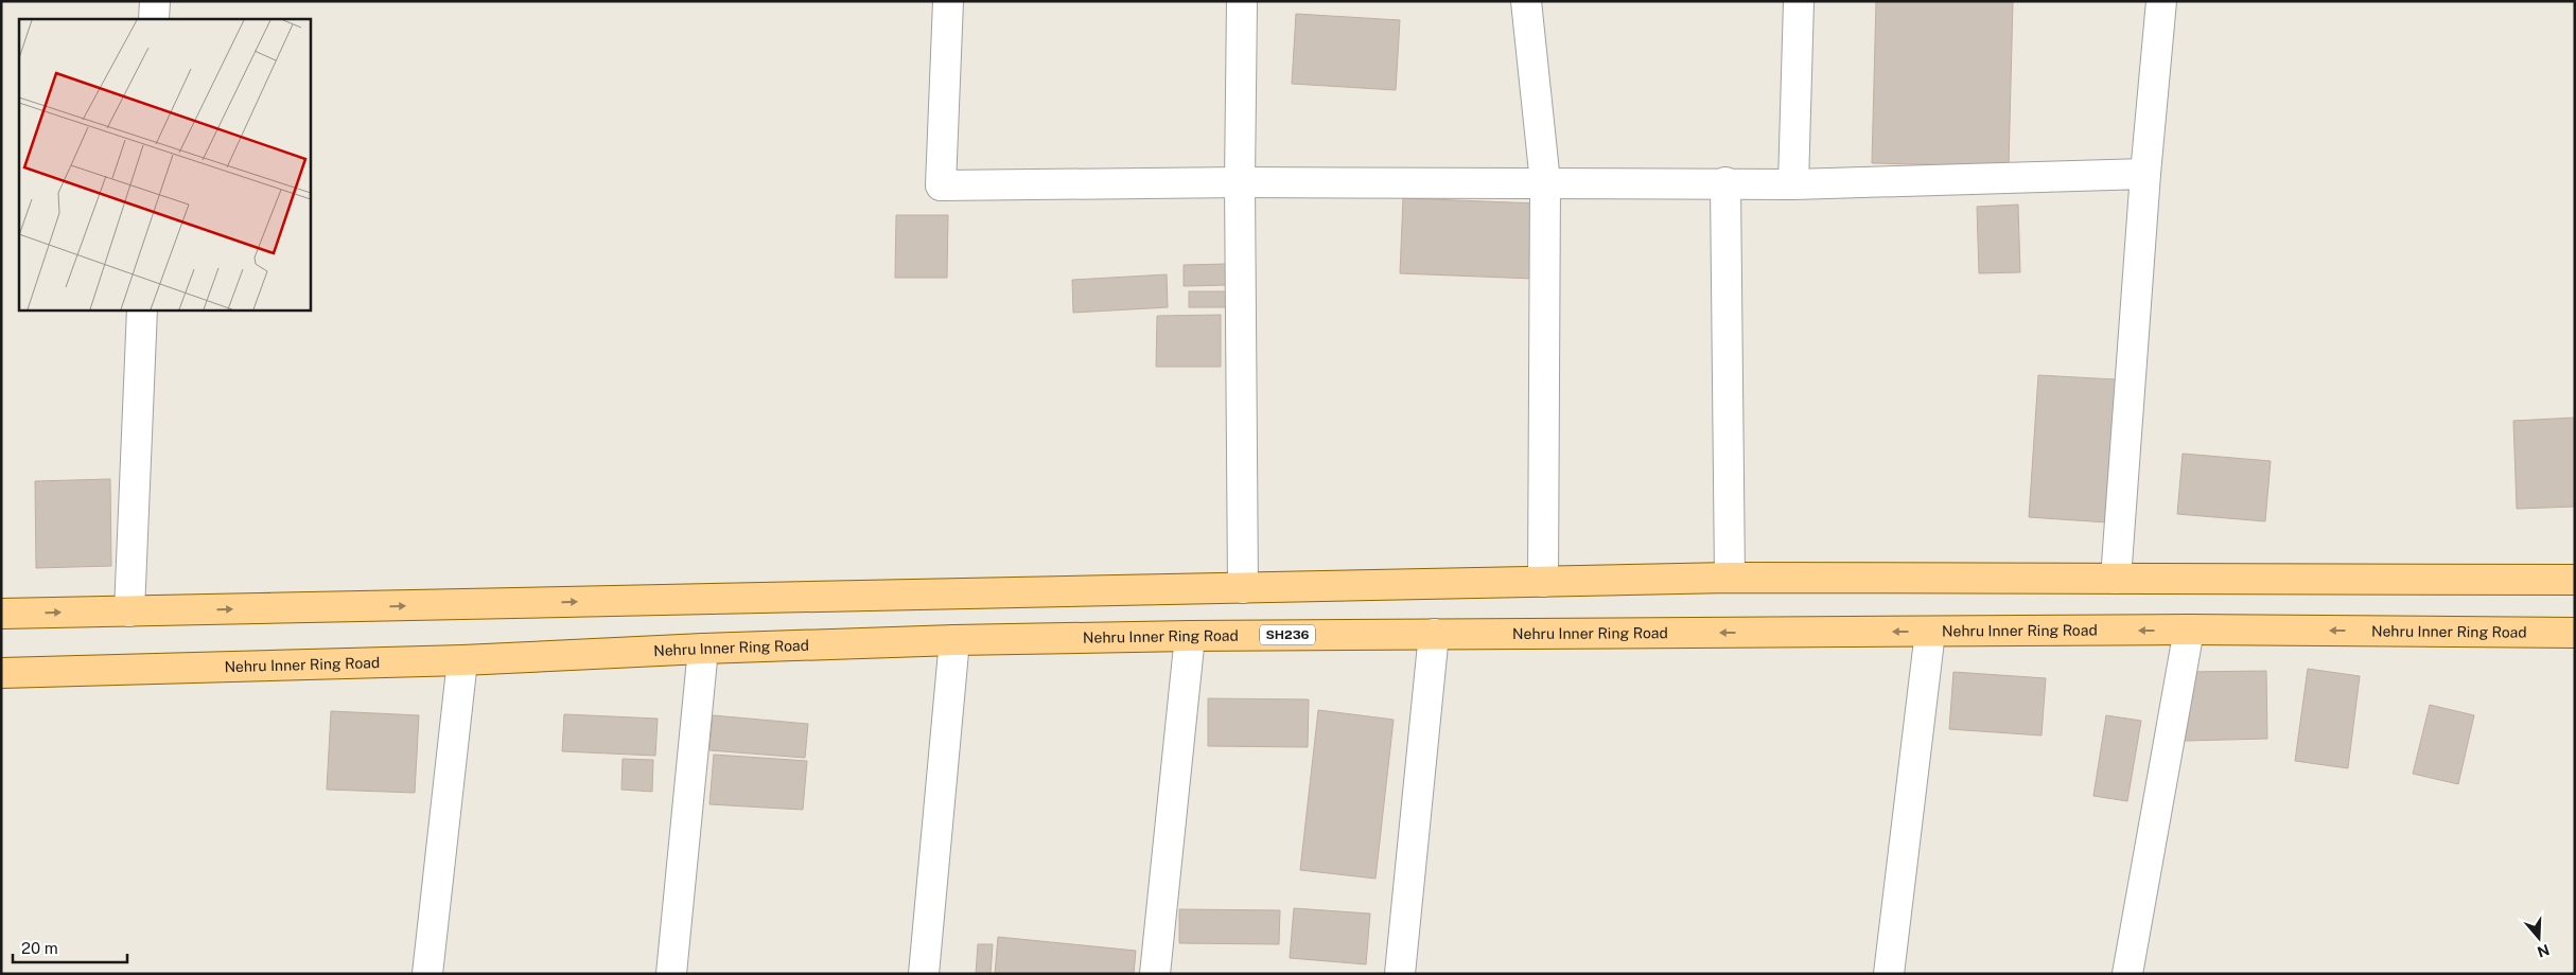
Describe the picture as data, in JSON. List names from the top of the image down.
{
  "streets": {
    "main road": ["Nehru Inner Ring Road", "SH236"]
  },
  "scale_bar": "20 m",
  "north": "bottom"
}
